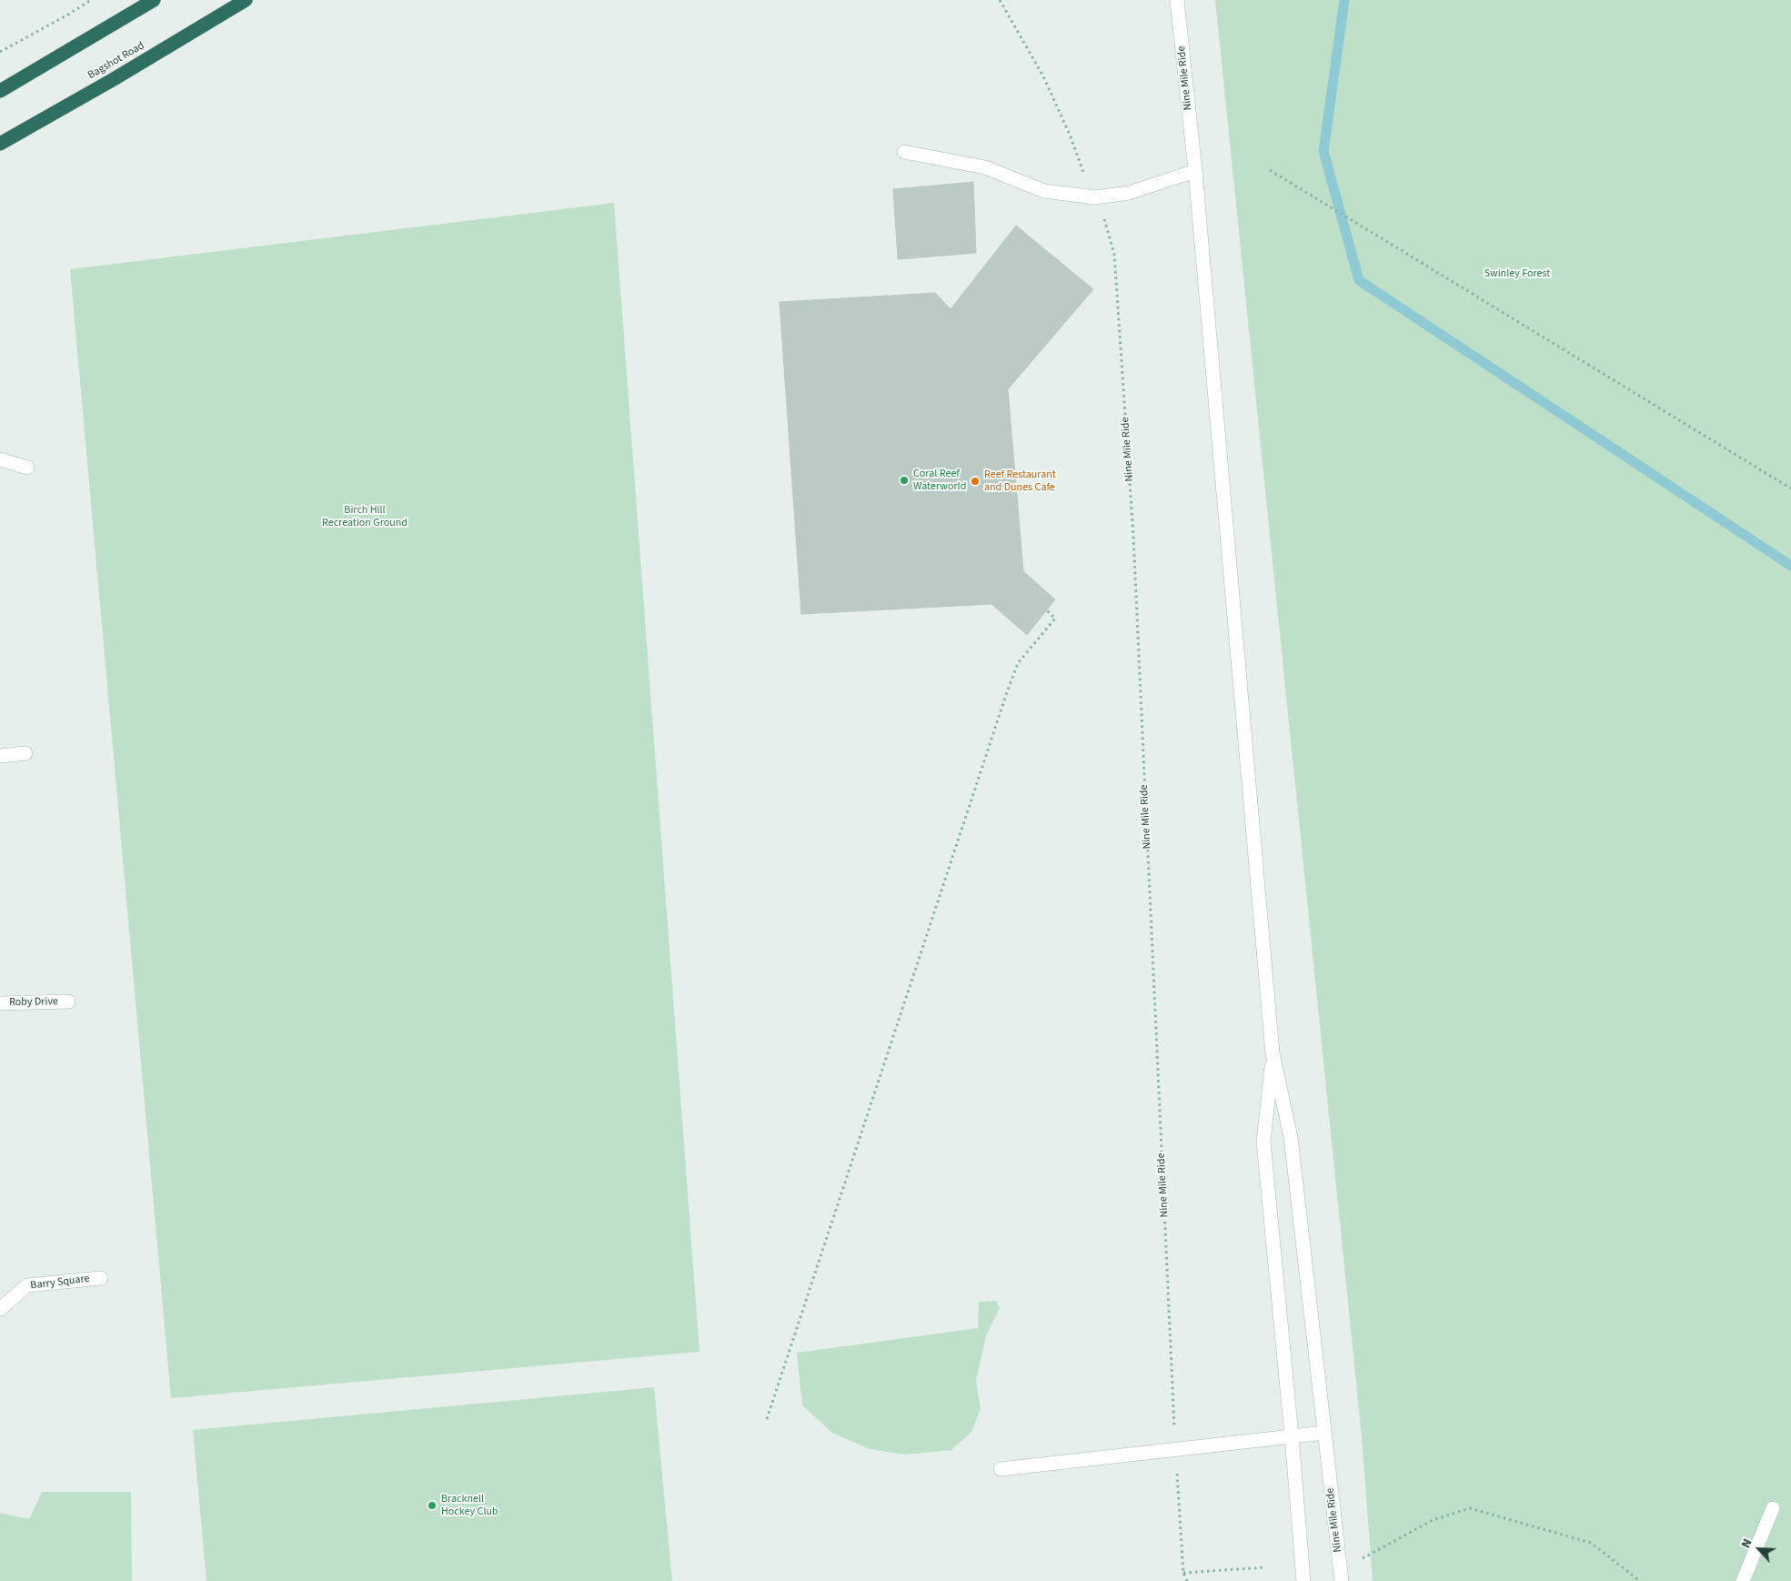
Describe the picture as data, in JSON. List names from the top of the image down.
{
  "streets": {
    "highway": ["Bagshot Road"],
    "main road": ["Nine Mile Ride", "Roby Drive", "Barry Square"]
  },
  "parks": ["Swinley Forest", "Birch Hill Recreation Ground"],
  "places": ["Coral Reef Waterworld", "Reef Restaurant and Dunes Cafe", "Bracknell Hockey Club"],
  "north": "top left"
}
